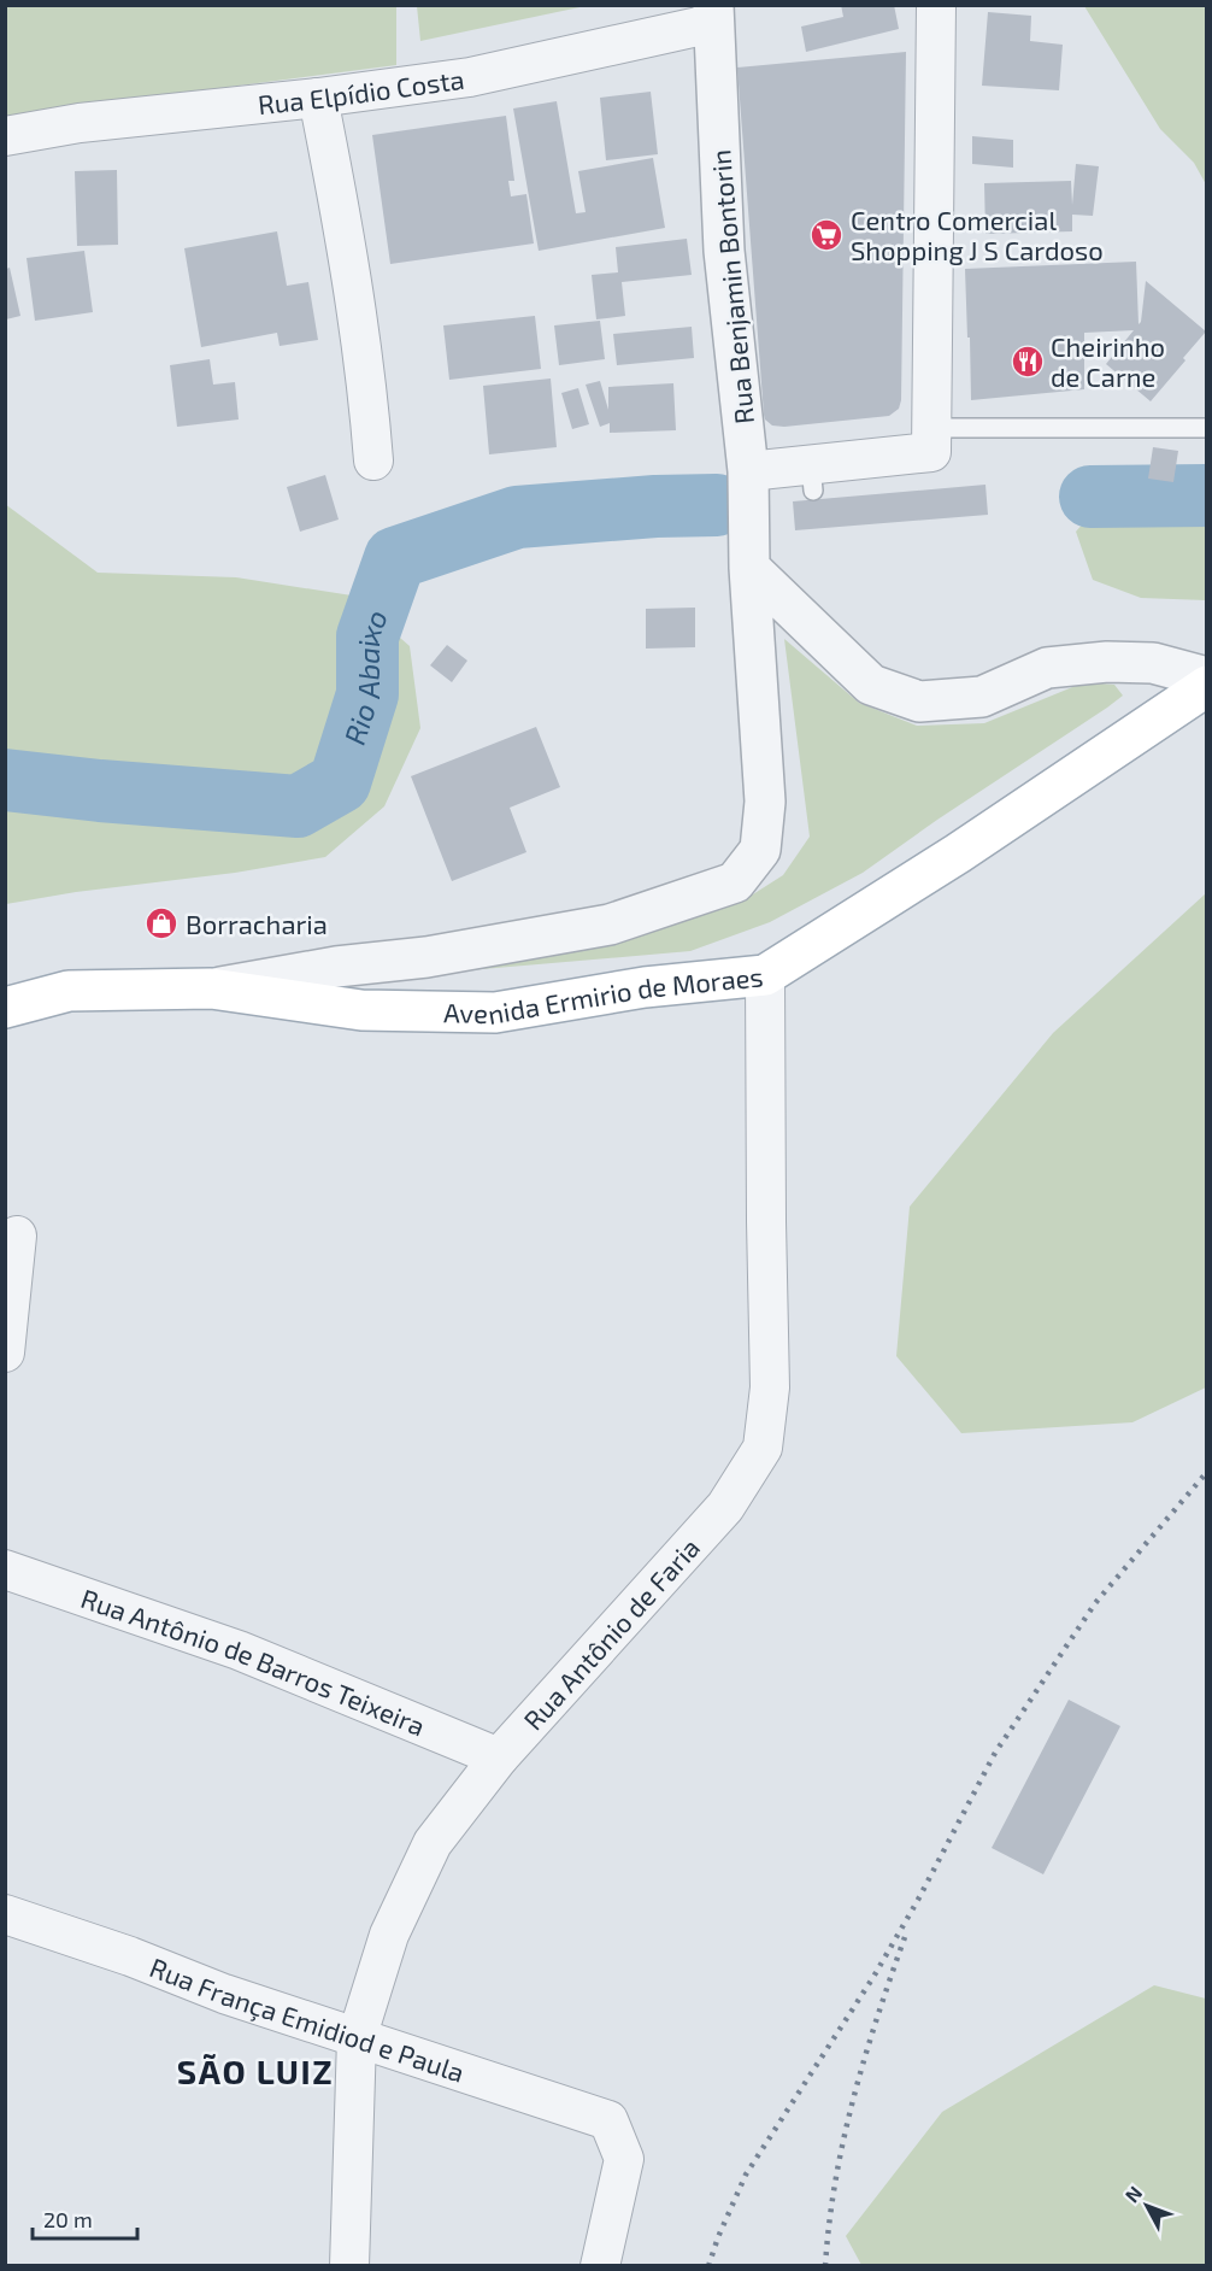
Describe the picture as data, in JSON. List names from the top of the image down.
{
  "streets": {
    "main road": ["Avenida Ermirio de Moraes"],
    "street": [
      "Rua Elpídio Costa",
      "Rua Benjamin Bontorin",
      "Rua Antônio de Faria",
      "Rua Antônio de Barros Teixeira",
      "Rua França Emidiod e Paula"
    ]
  },
  "crossings": [
    ["Rua Elpídio Costa", "Rua Benjamin Bontorin"],
    ["Rua Benjamin Bontorin", "Avenida Ermirio de Moraes"],
    ["Avenida Ermirio de Moraes", "Rua Antônio de Faria"],
    ["Rua Antônio de Faria", "Rua Antônio de Barros Teixeira"],
    ["Rua Antônio de Faria", "Rua França Emidiod e Paula"]
  ],
  "districts": ["SÃO LUIZ"],
  "water": ["Rio Abaixo"],
  "places": {
    "supermarket": ["Centro Comercial Shopping J S Cardoso"],
    "restaurant": ["Cheirinho de Carne"],
    "shop": ["Borracharia"]
  },
  "scale_bar": "20 m",
  "north": "top left"
}
